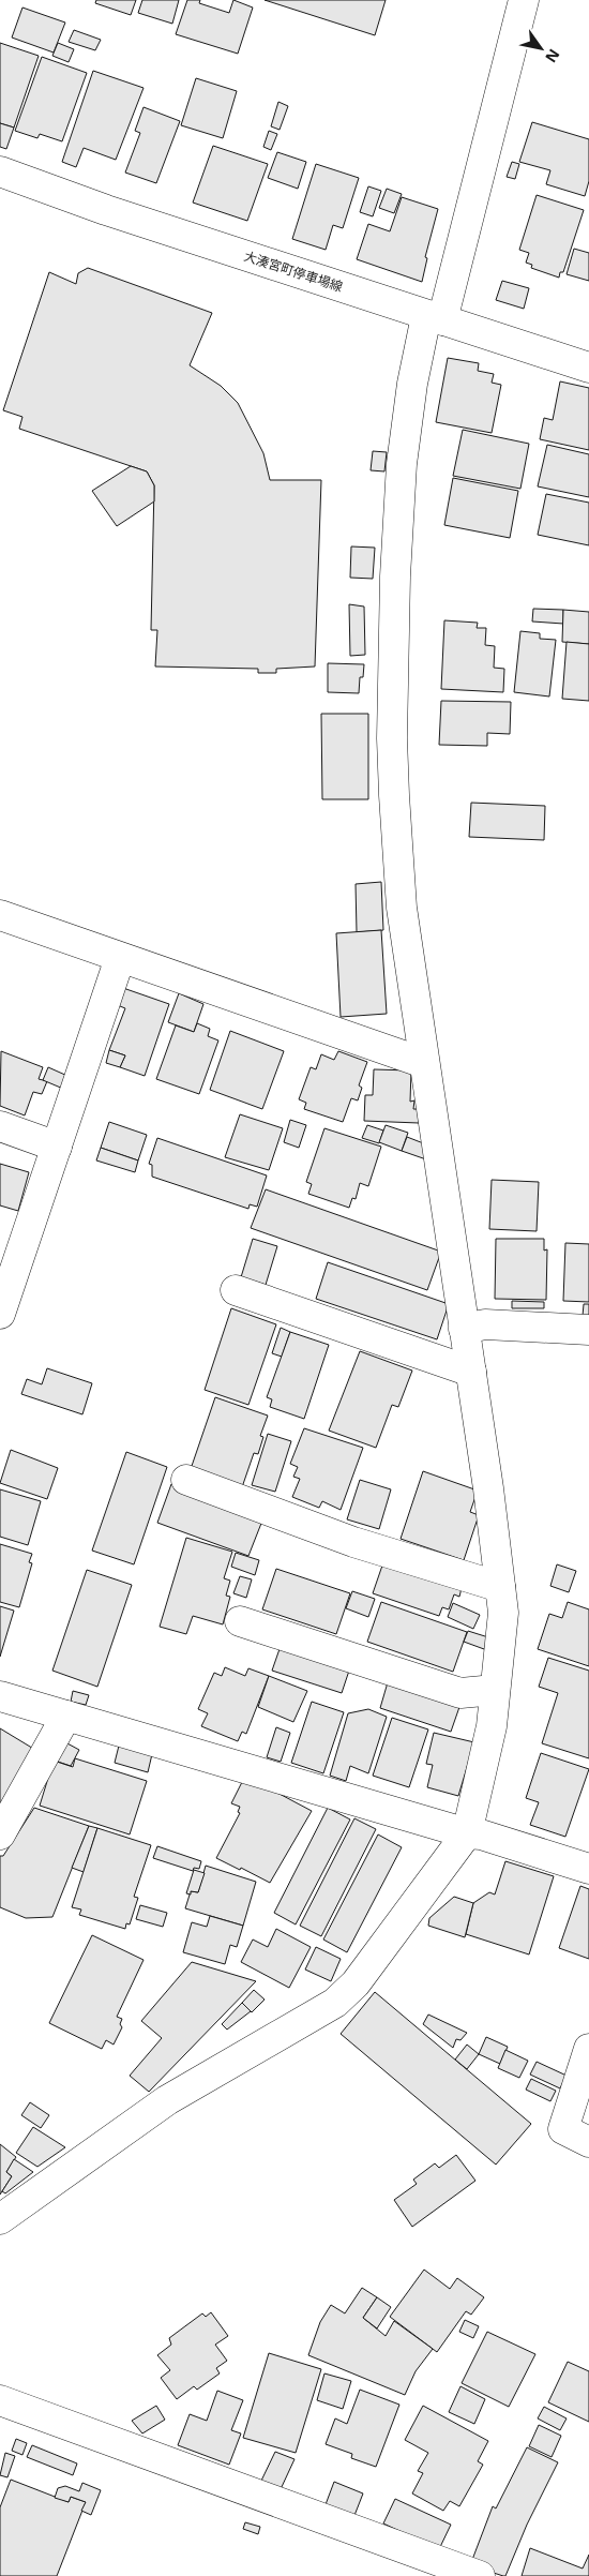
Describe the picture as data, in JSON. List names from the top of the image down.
{
  "streets": {
    "street": ["大湊宮町停車場線"]
  },
  "north": "bottom right"
}
